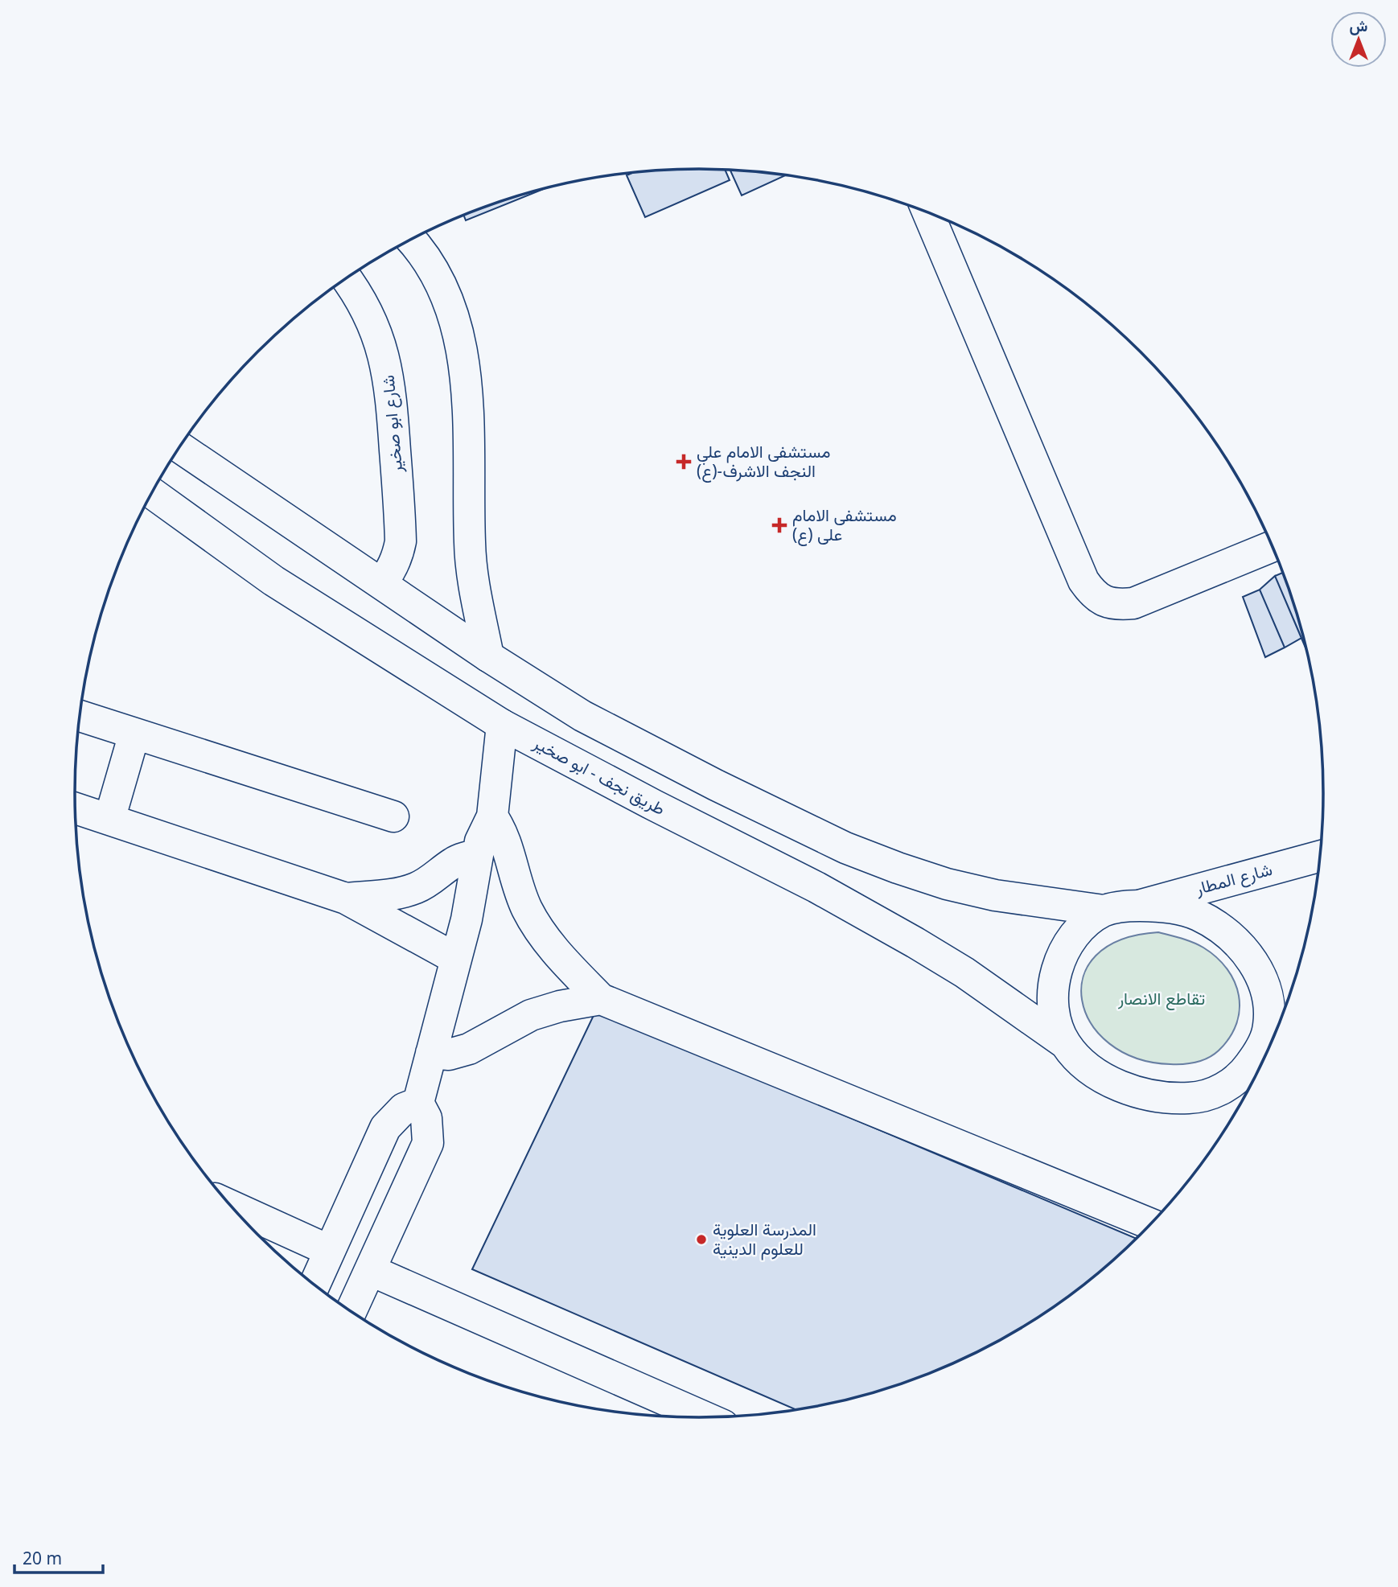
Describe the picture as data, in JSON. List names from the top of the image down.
{
  "streets": {
    "main road": ["شارع ابو صخير", "طريق نجف - ابو صخير", "شارع المطار"]
  },
  "parks": ["تقاطع الانصار"],
  "places": {
    "health": ["مستشفى الامام علي (ع)-النجف الاشرف", "مستشفی الامام علی (ع)"],
    "other": ["المدرسة العلوية للعلوم الدينية"]
  },
  "scale_bar": "20 m",
  "north": "top"
}
